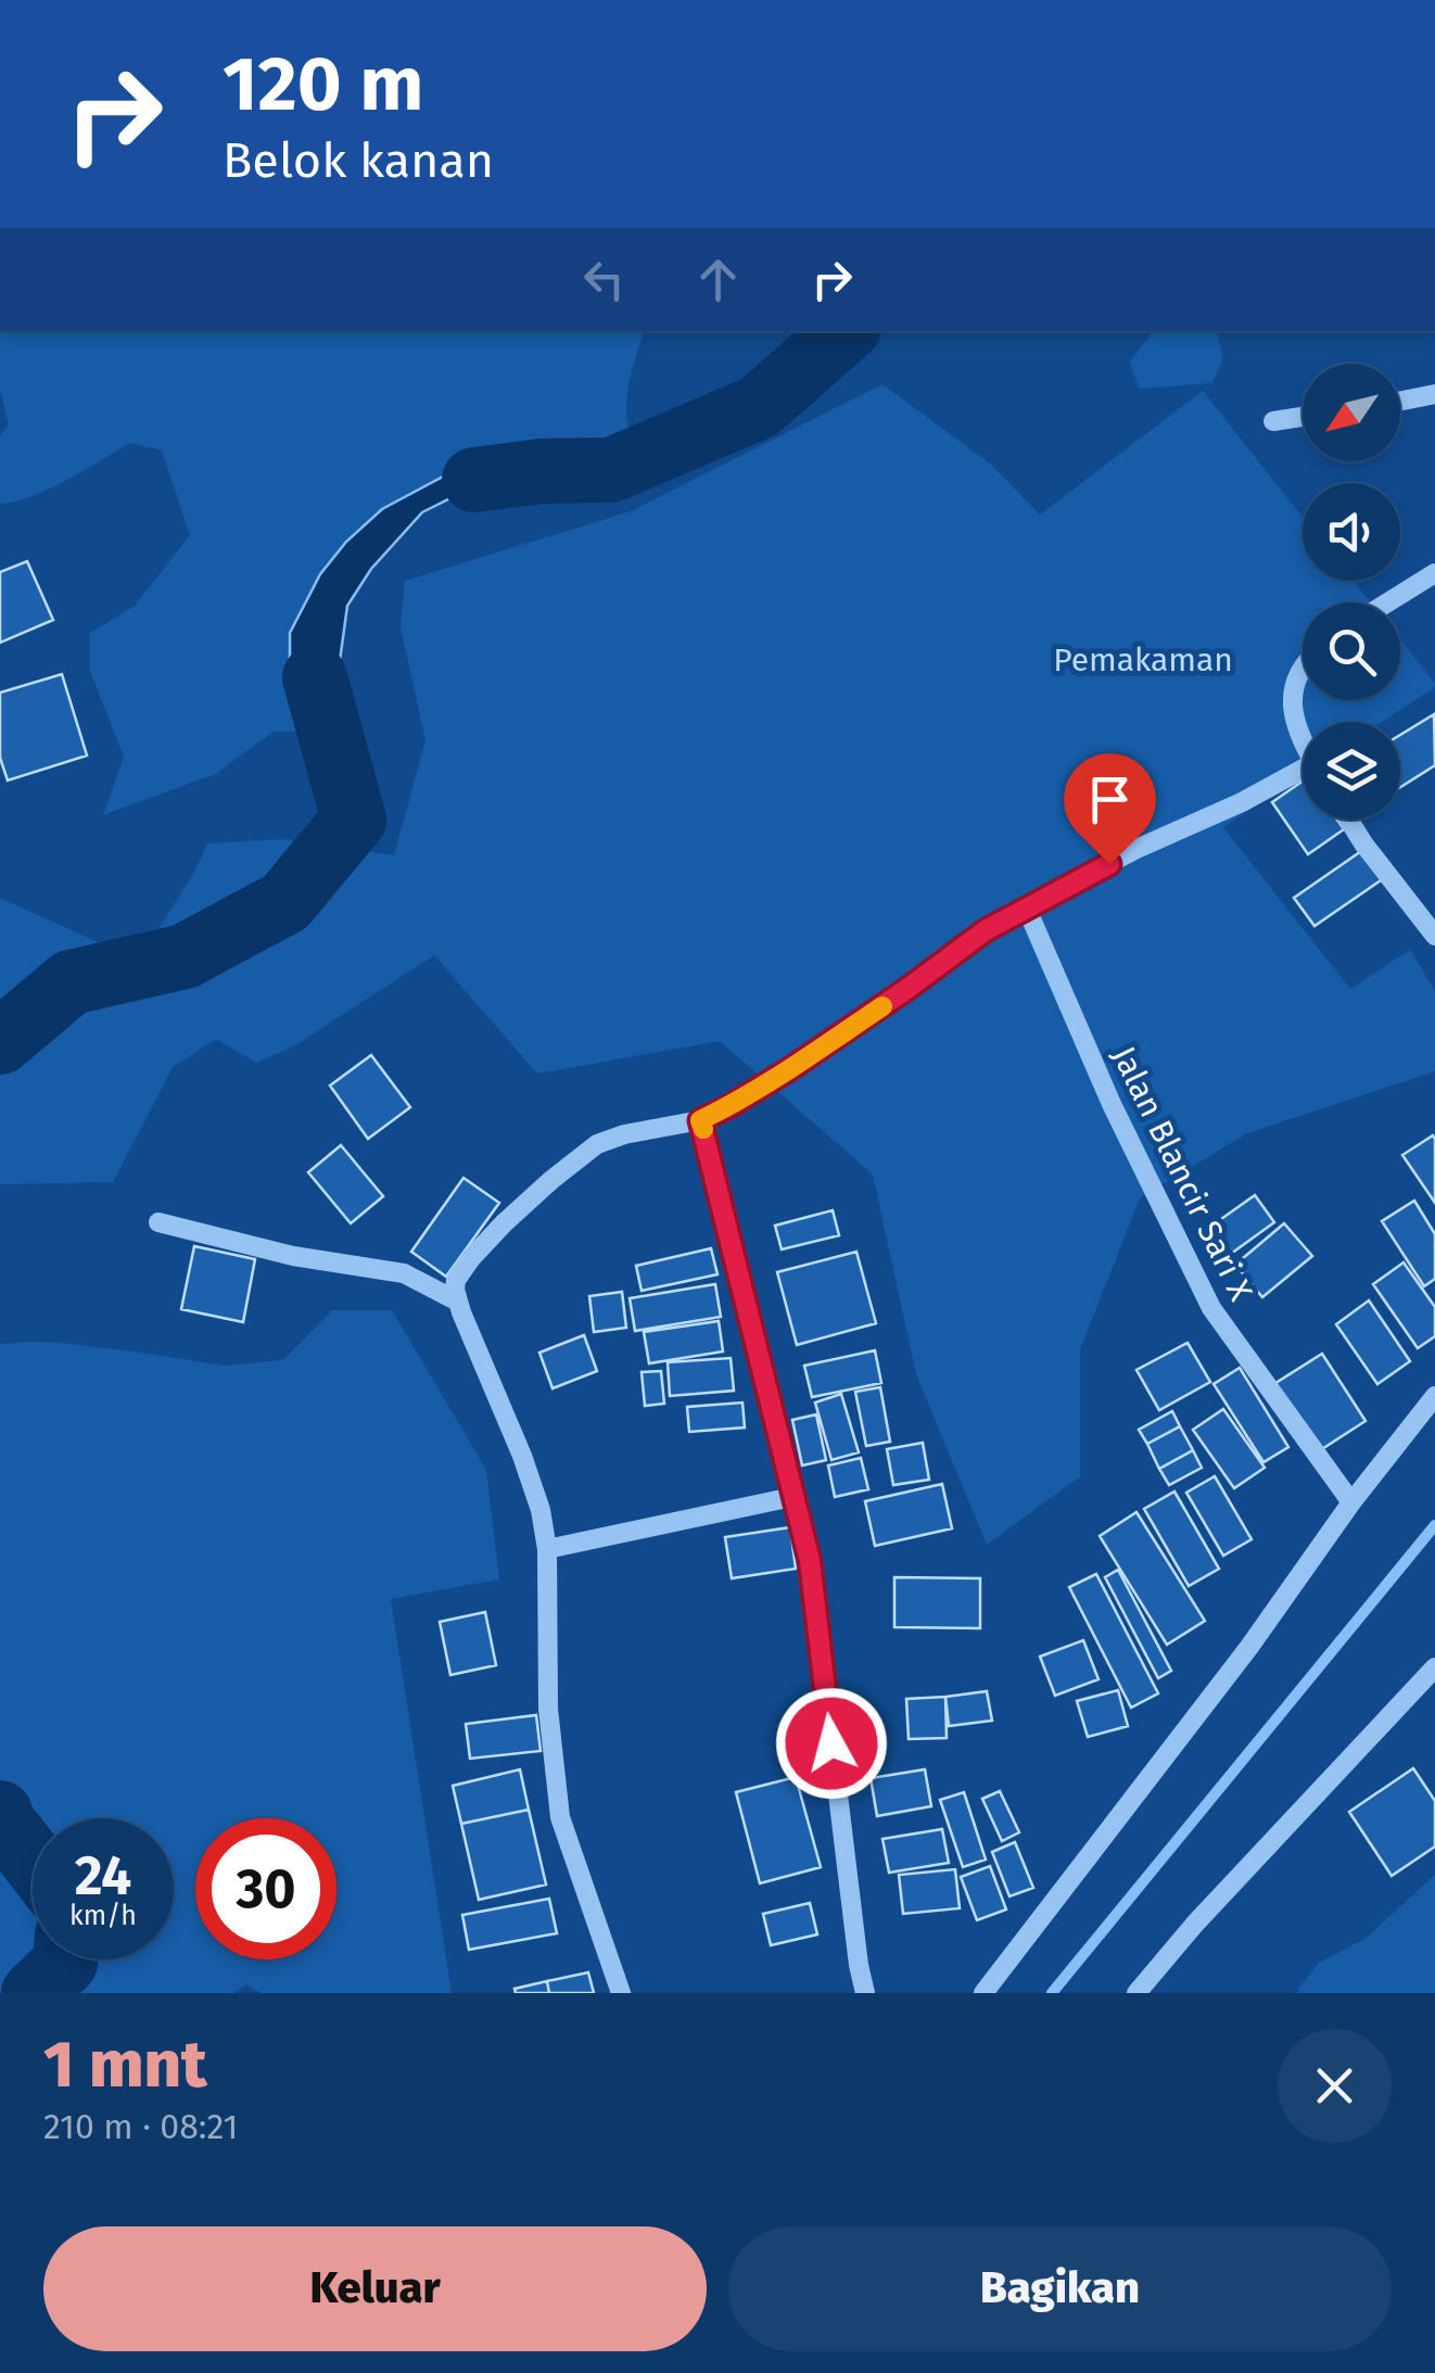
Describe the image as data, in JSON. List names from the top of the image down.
{
  "streets": {
    "street": ["Jalan Blancir Sari X"]
  },
  "parks": ["Pemakaman"],
  "north": "bottom left",
  "page": {
    "turn": ["120 m", "Belok kanan"],
    "speed": "24 km/h",
    "limit": "30",
    "heading": ["1 mnt", "210 m · 08:21"],
    "buttons": ["Keluar", "Bagikan"]
  }
}
